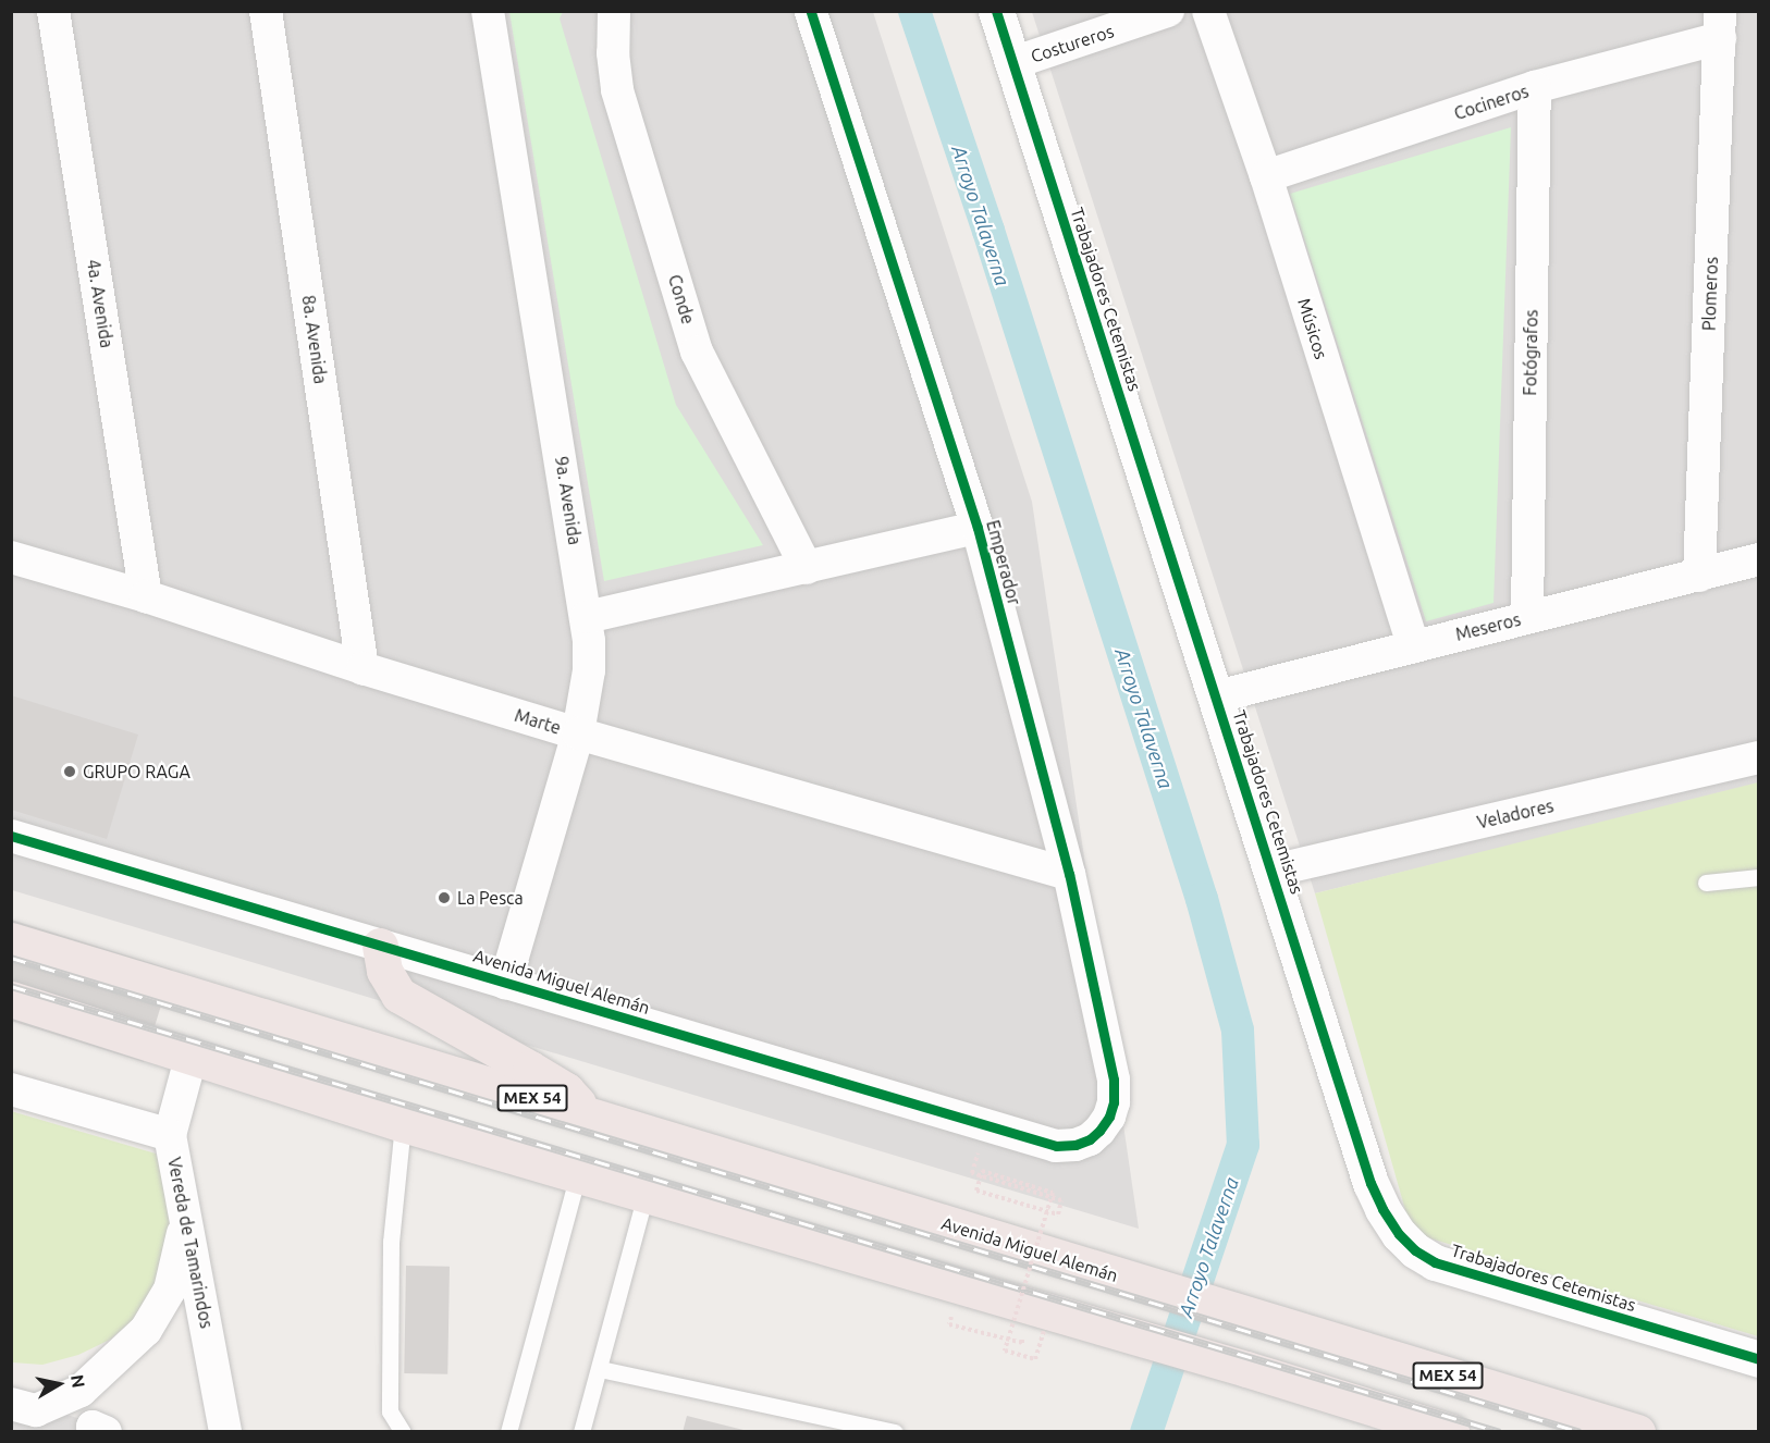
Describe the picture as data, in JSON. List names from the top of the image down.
{
  "streets": {
    "highway": ["Avenida Miguel Alemán", "MEX 54"],
    "street": [
      "Costureros",
      "Cocineros",
      "Plomeros",
      "Conde",
      "Trabajadores Cetemistas",
      "4a. Avenida",
      "Músicos",
      "8a. Avenida",
      "Fotógrafos",
      "9a. Avenida",
      "Emperador",
      "Meseros",
      "Marte",
      "Veladores",
      "Vereda de Tamarindos"
    ]
  },
  "crossings": [
    ["Costureros", "Trabajadores Cetemistas"],
    ["Cocineros", "Plomeros"],
    ["Cocineros", "Músicos"],
    ["Cocineros", "Fotógrafos"],
    ["Plomeros", "Meseros"],
    ["Trabajadores Cetemistas", "Meseros"],
    ["Trabajadores Cetemistas", "Veladores"],
    ["4a. Avenida", "Marte"],
    ["Músicos", "Meseros"],
    ["8a. Avenida", "Marte"],
    ["Fotógrafos", "Meseros"],
    ["9a. Avenida", "Marte"],
    ["9a. Avenida", "Avenida Miguel Alemán"],
    ["Emperador", "Marte"],
    ["Emperador", "Avenida Miguel Alemán"]
  ],
  "water": ["Arroyo Talaverna"],
  "places": ["GRUPO RAGA", "La Pesca"],
  "north": "right"
}
